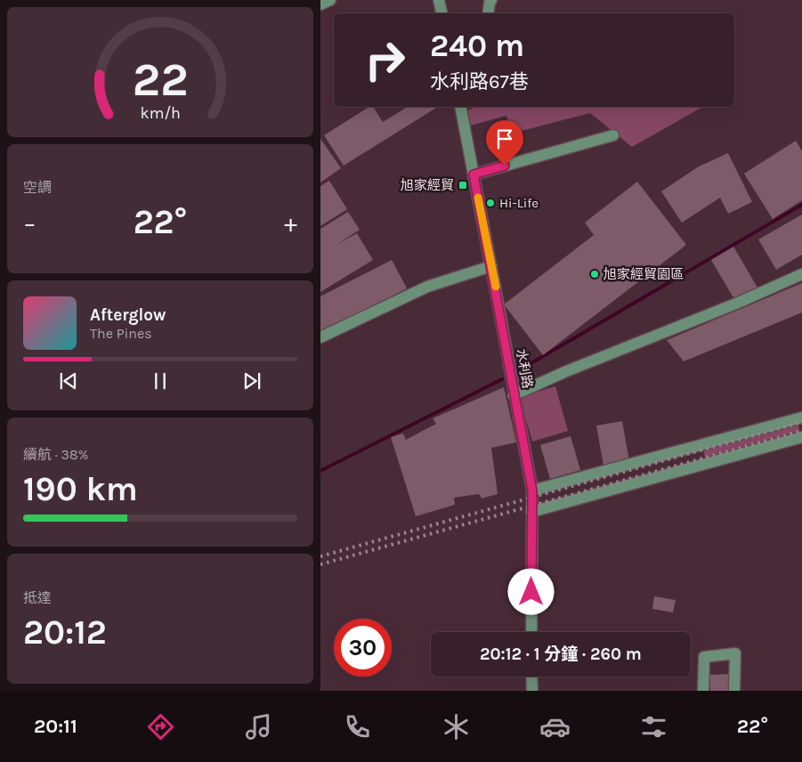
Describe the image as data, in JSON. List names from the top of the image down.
{
  "streets": {
    "street": ["水利路"]
  },
  "places": {
    "transit": ["旭家經貿"],
    "other": ["Hi-Life", "旭家經貿園區"]
  },
  "page": {
    "turn": ["240 m", "水利路67巷"],
    "tile": [
      "空調",
      ["續航 · 38%", "190 km"],
      ["抵達", "20:12"]
    ],
    "heat": ["−", "22°", "+"],
    "song": ["Afterglow", "The Pines"],
    "limit": "30",
    "trip": "20:12 · 1 分鐘 · 260 m",
    "tabs": ["20:11", "22°"],
    "gauge": ["22", "km/h"]
  }
}
